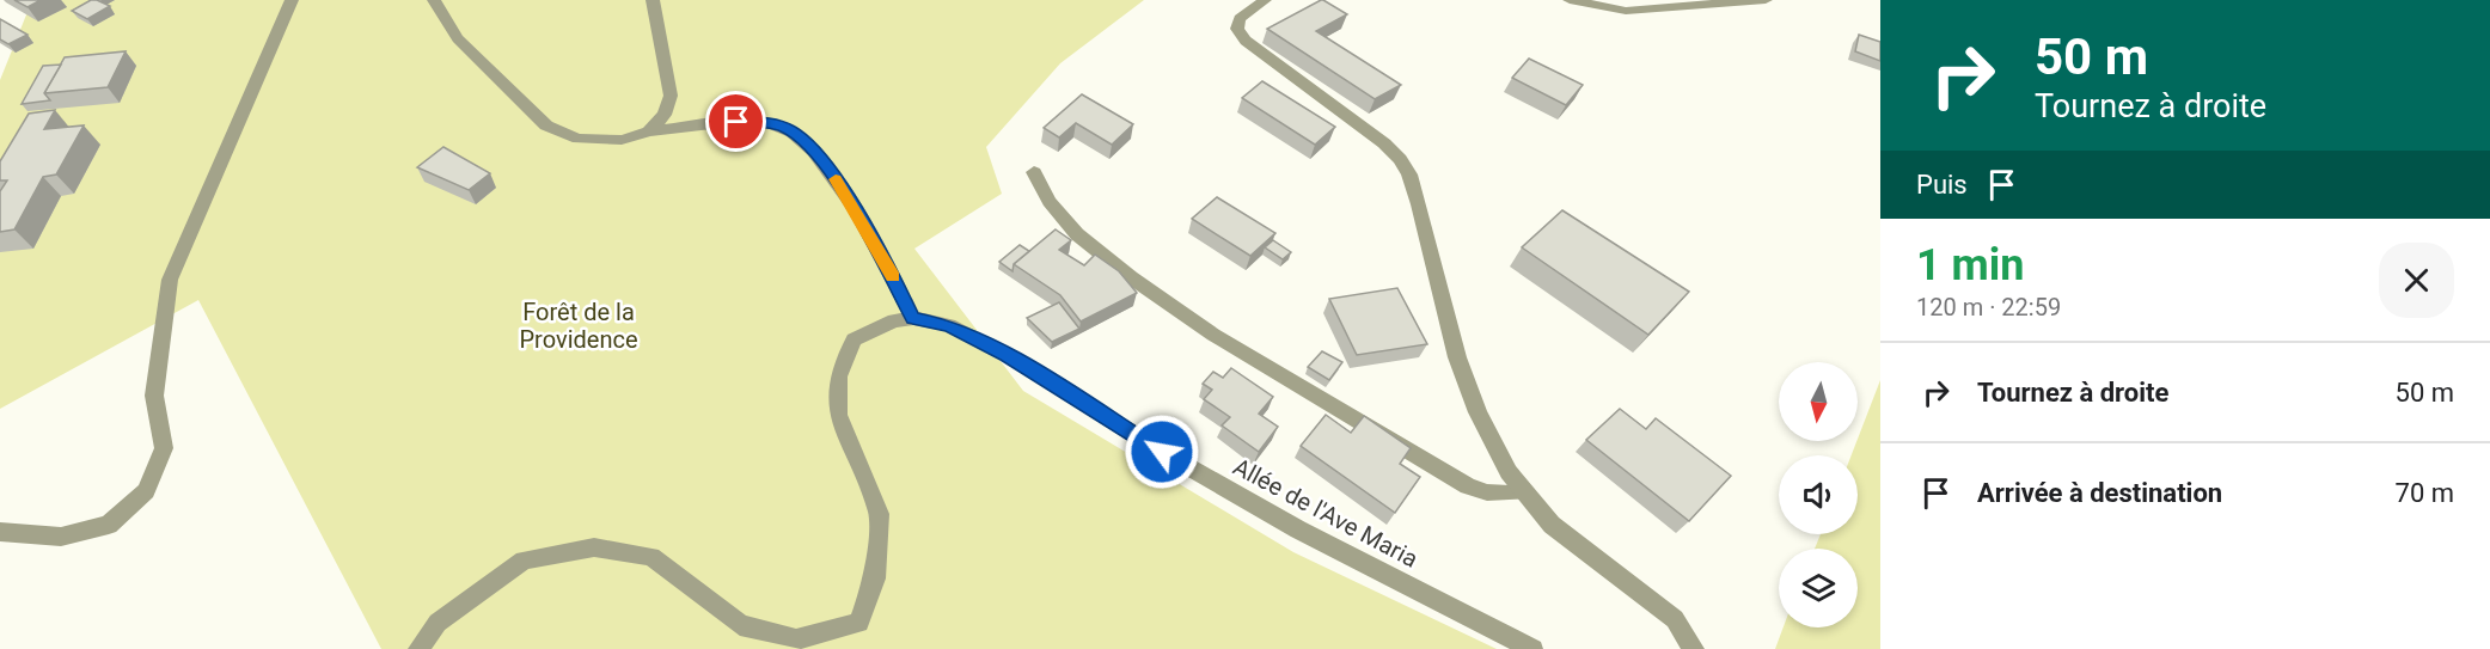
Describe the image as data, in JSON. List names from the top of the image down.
{
  "streets": {
    "street": ["Allée de l'Ave Maria"]
  },
  "parks": ["Forêt de la Providence"],
  "north": "bottom",
  "page": {
    "turn": ["50 m", "Tournez à droite"],
    "then": "Puis",
    "heading": ["1 min", "120 m · 22:59"],
    "list": [
      {
        "name": "Tournez à droite",
        "value": "50 m"
      },
      {
        "name": "Arrivée à destination",
        "value": "70 m"
      }
    ]
  }
}
